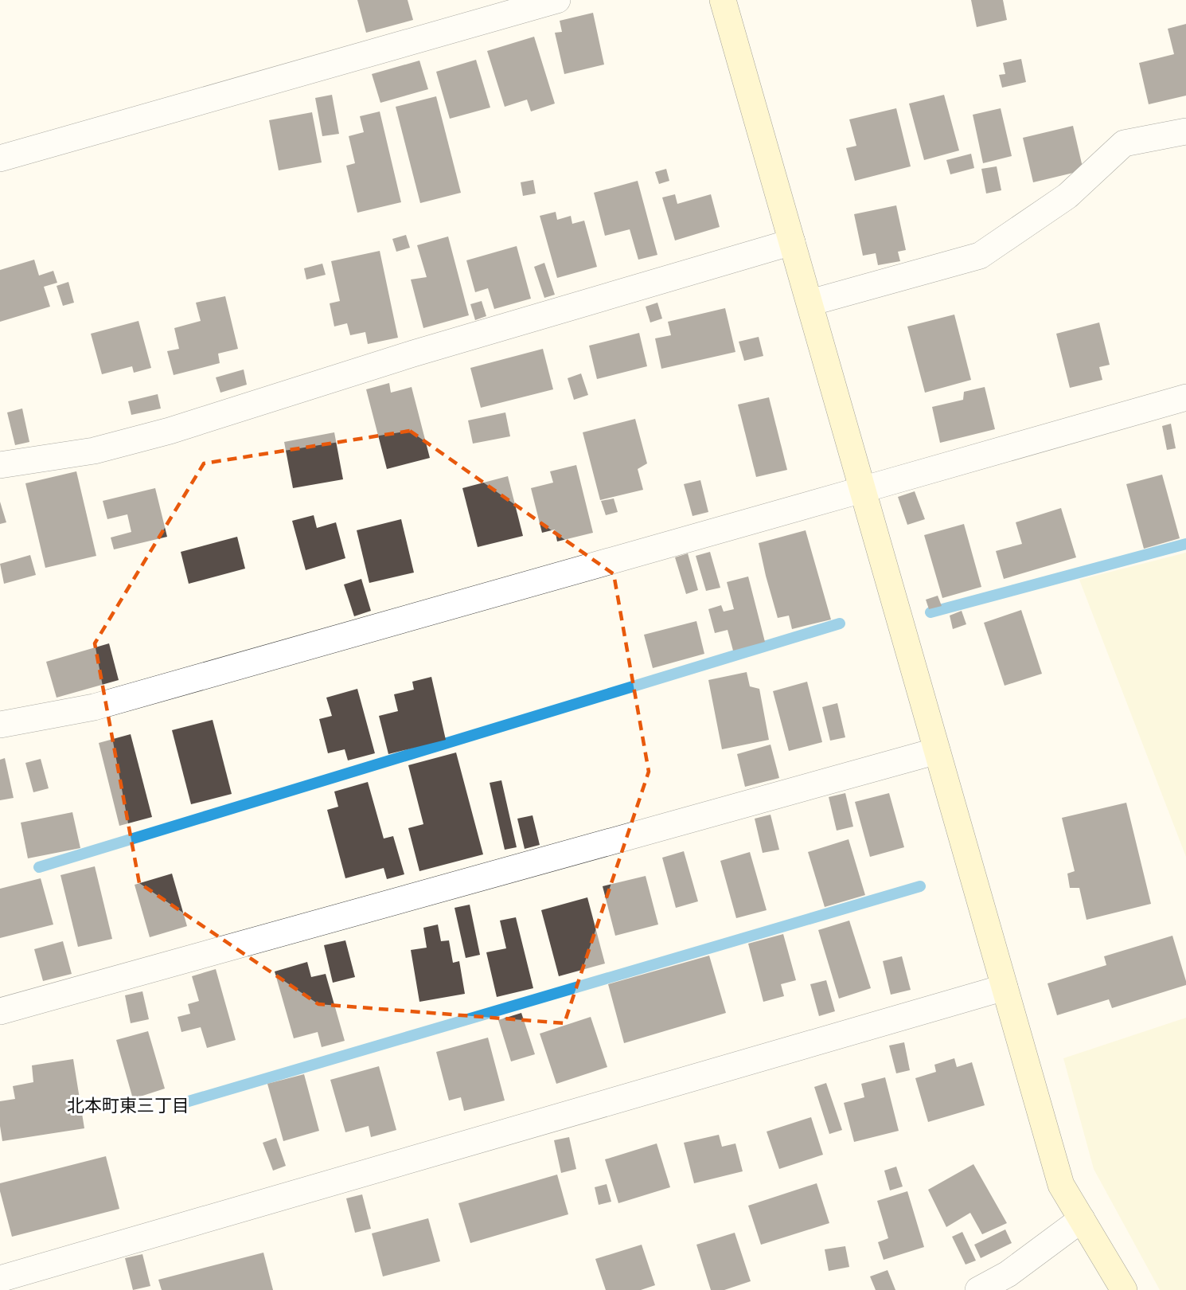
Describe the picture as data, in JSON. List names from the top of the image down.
{
  "districts": ["北本町東三丁目"]
}
